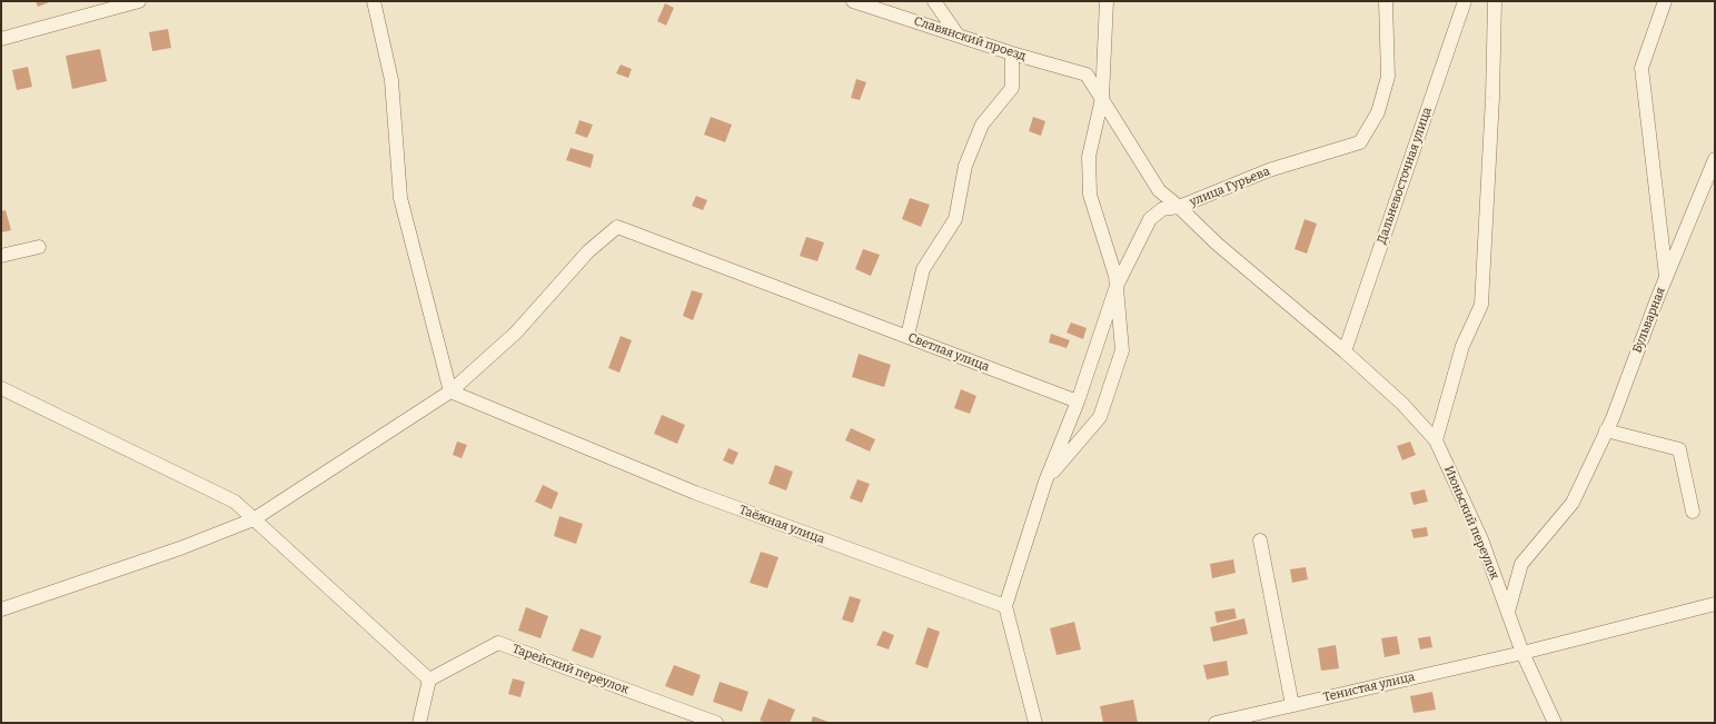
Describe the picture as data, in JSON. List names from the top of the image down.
{
  "streets": {
    "street": [
      "Славянский проезд",
      "Дальневосточная улица",
      "улица Гурьева",
      "Бульварная",
      "Светлая улица",
      "Июньский переулок",
      "Таёжная улица",
      "Тарейский переулок",
      "Тенистая улица"
    ]
  },
  "crossings": [
    ["Славянский проезд", "Июньский переулок"],
    ["Дальневосточная улица", "Июньский переулок"],
    ["улица Гурьева", "Светлая улица"],
    ["улица Гурьева", "Июньский переулок"],
    ["Бульварная", "Июньский переулок"],
    ["Светлая улица", "Таёжная улица"],
    ["Июньский переулок", "Тенистая улица"]
  ]
}
